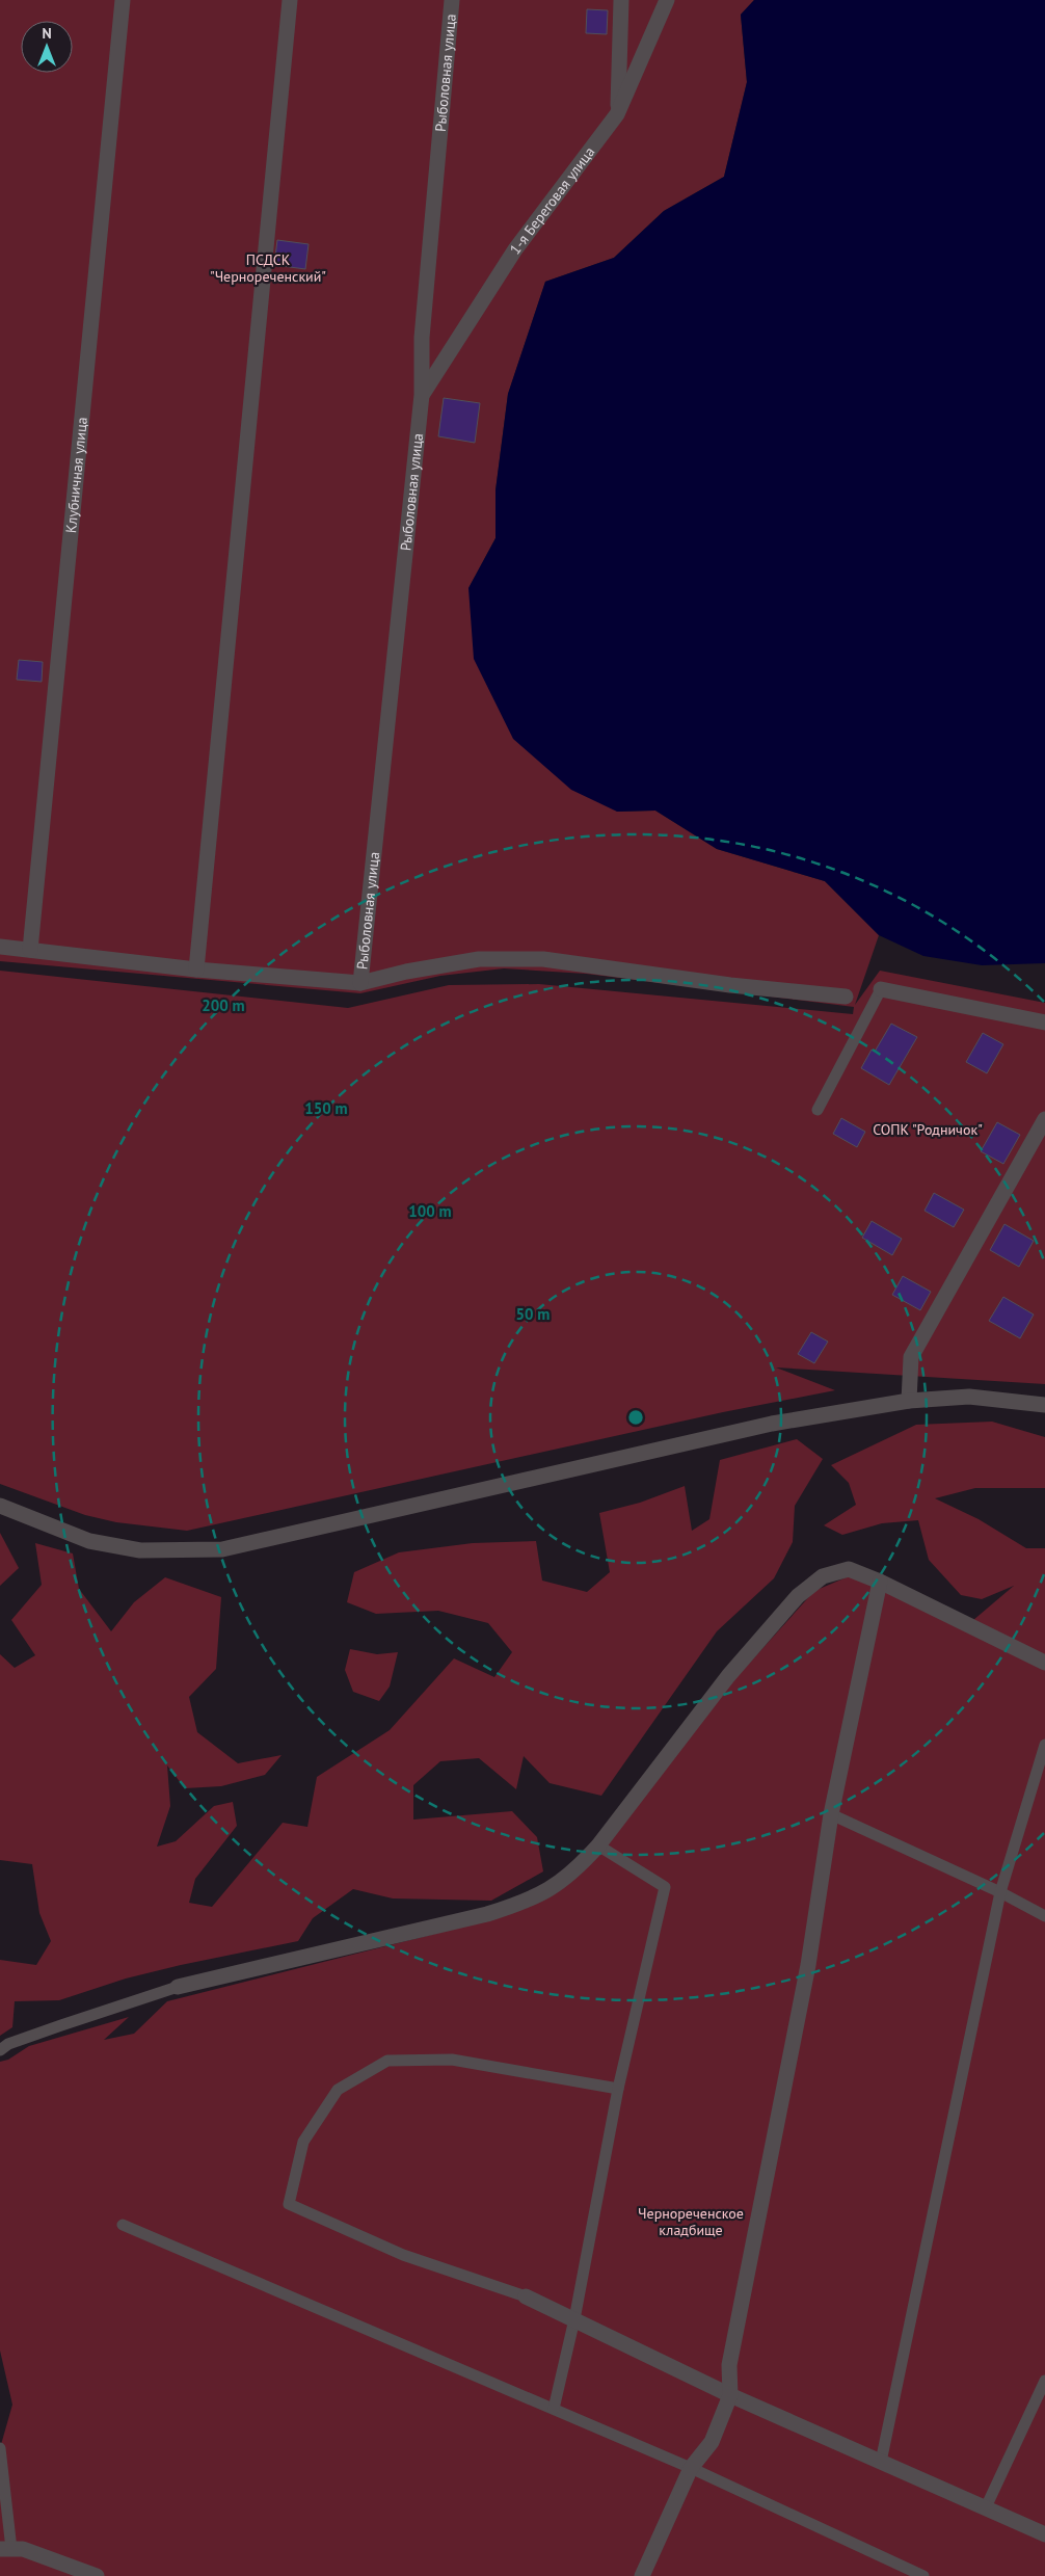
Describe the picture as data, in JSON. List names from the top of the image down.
{
  "streets": {
    "street": ["Рыболовная улица", "1-я Береговая улица", "Клубничная улица"]
  },
  "crossings": [
    ["Рыболовная улица", "1-я Береговая улица"]
  ],
  "parks": ["ПСДСК \"Чернореченский\"", "СОПК \"Родничок\"", "Чернореченское кладбище"],
  "north": "top",
  "rings": [
    "200 m",
    "150 m",
    "100 m",
    "50 m"
  ]
}
